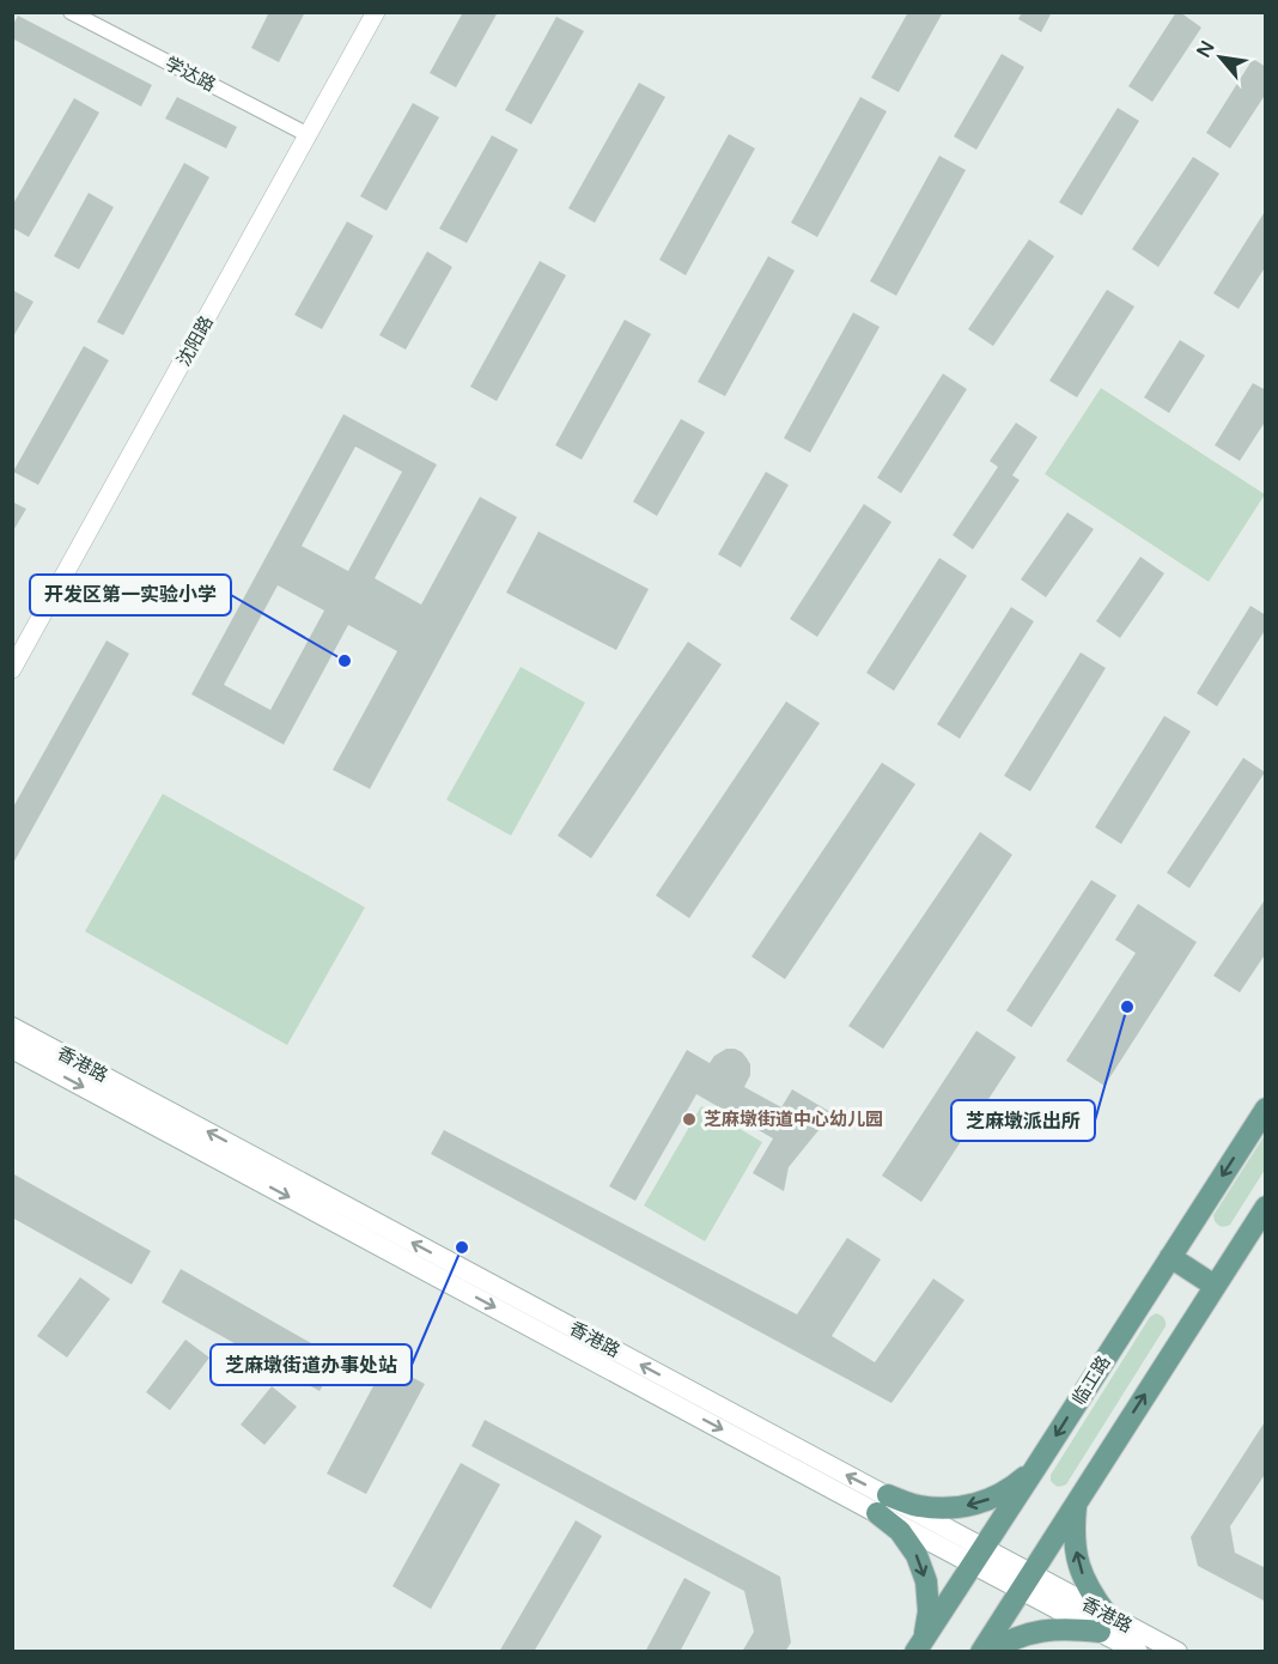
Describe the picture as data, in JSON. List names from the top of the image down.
{
  "streets": {
    "main road": ["香港路", "临工路"],
    "street": ["学达路", "沈阳路"]
  },
  "crossings": [
    ["学达路", "沈阳路"],
    ["香港路", "临工路"]
  ],
  "places": [
    "开发区第一实验小学",
    "芝麻墩派出所",
    "芝麻墩街道中心幼儿园",
    "芝麻墩街道办事处站"
  ],
  "north": "top left"
}
